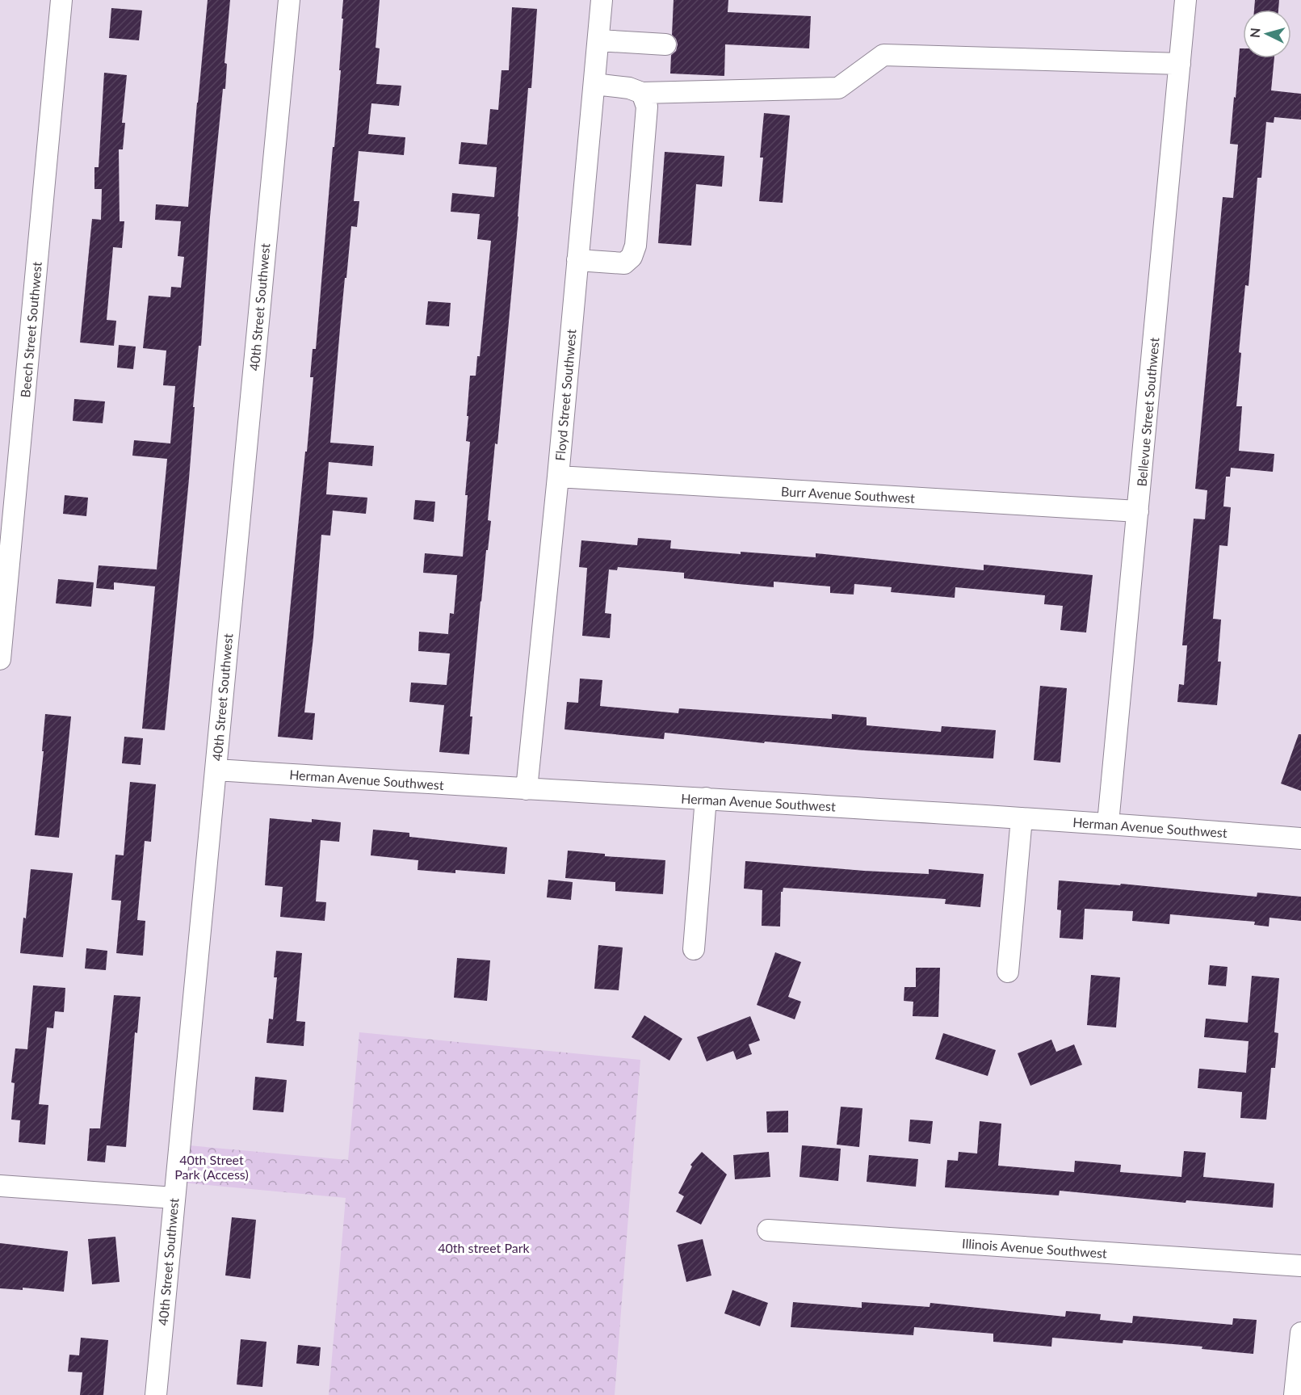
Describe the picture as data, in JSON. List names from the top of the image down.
{
  "streets": {
    "street": [
      "40th Street Southwest",
      "Beech Street Southwest",
      "Floyd Street Southwest",
      "Bellevue Street Southwest",
      "Burr Avenue Southwest",
      "Herman Avenue Southwest",
      "Illinois Avenue Southwest"
    ]
  },
  "crossings": [
    ["40th Street Southwest", "Herman Avenue Southwest"],
    ["Floyd Street Southwest", "Burr Avenue Southwest"],
    ["Floyd Street Southwest", "Herman Avenue Southwest"],
    ["Bellevue Street Southwest", "Burr Avenue Southwest"],
    ["Bellevue Street Southwest", "Herman Avenue Southwest"]
  ],
  "parks": ["40th Street Park (Access)", "40th street Park"],
  "north": "left"
}
